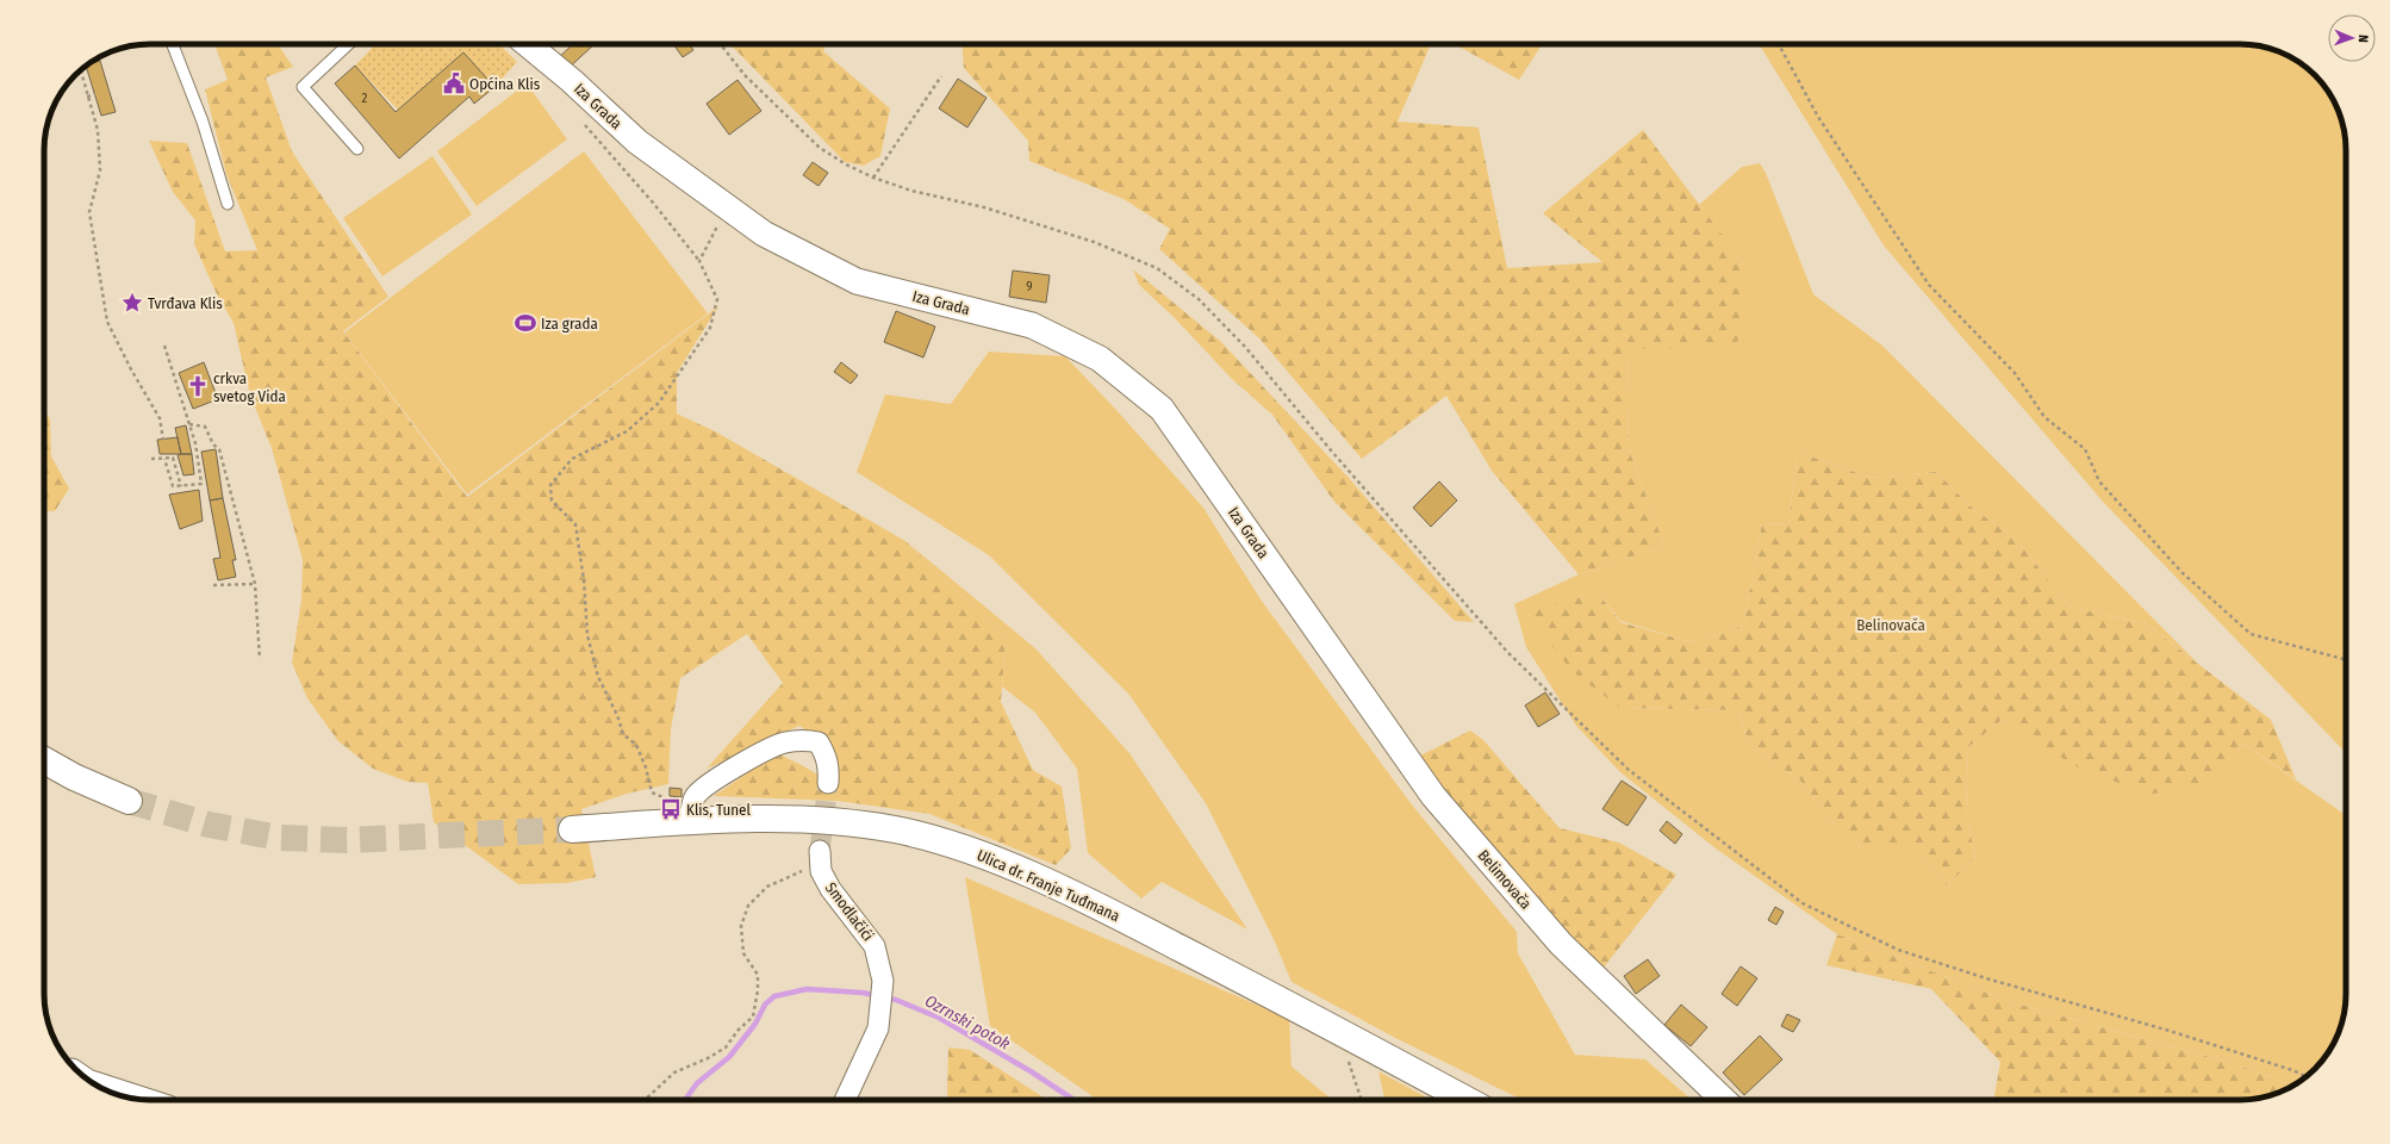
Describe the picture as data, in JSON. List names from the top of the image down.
{
  "streets": {
    "main road": ["Ulica dr. Franje Tuđmana"],
    "street": ["Iza Grada", "Belimovača", "Smodlačići"]
  },
  "crossings": [
    ["Iza Grada", "Belimovača"]
  ],
  "water": ["Ozrnski potok"],
  "parks": ["Belinovača"],
  "places": {
    "public building": ["Općina Klis"],
    "place": ["Tvrđava Klis"],
    "sports": ["Iza grada"],
    "church": ["crkva svetog Vida"],
    "bus stop": ["Klis, Tunel"]
  },
  "house_numbers": ["2", "9"],
  "north": "right"
}
